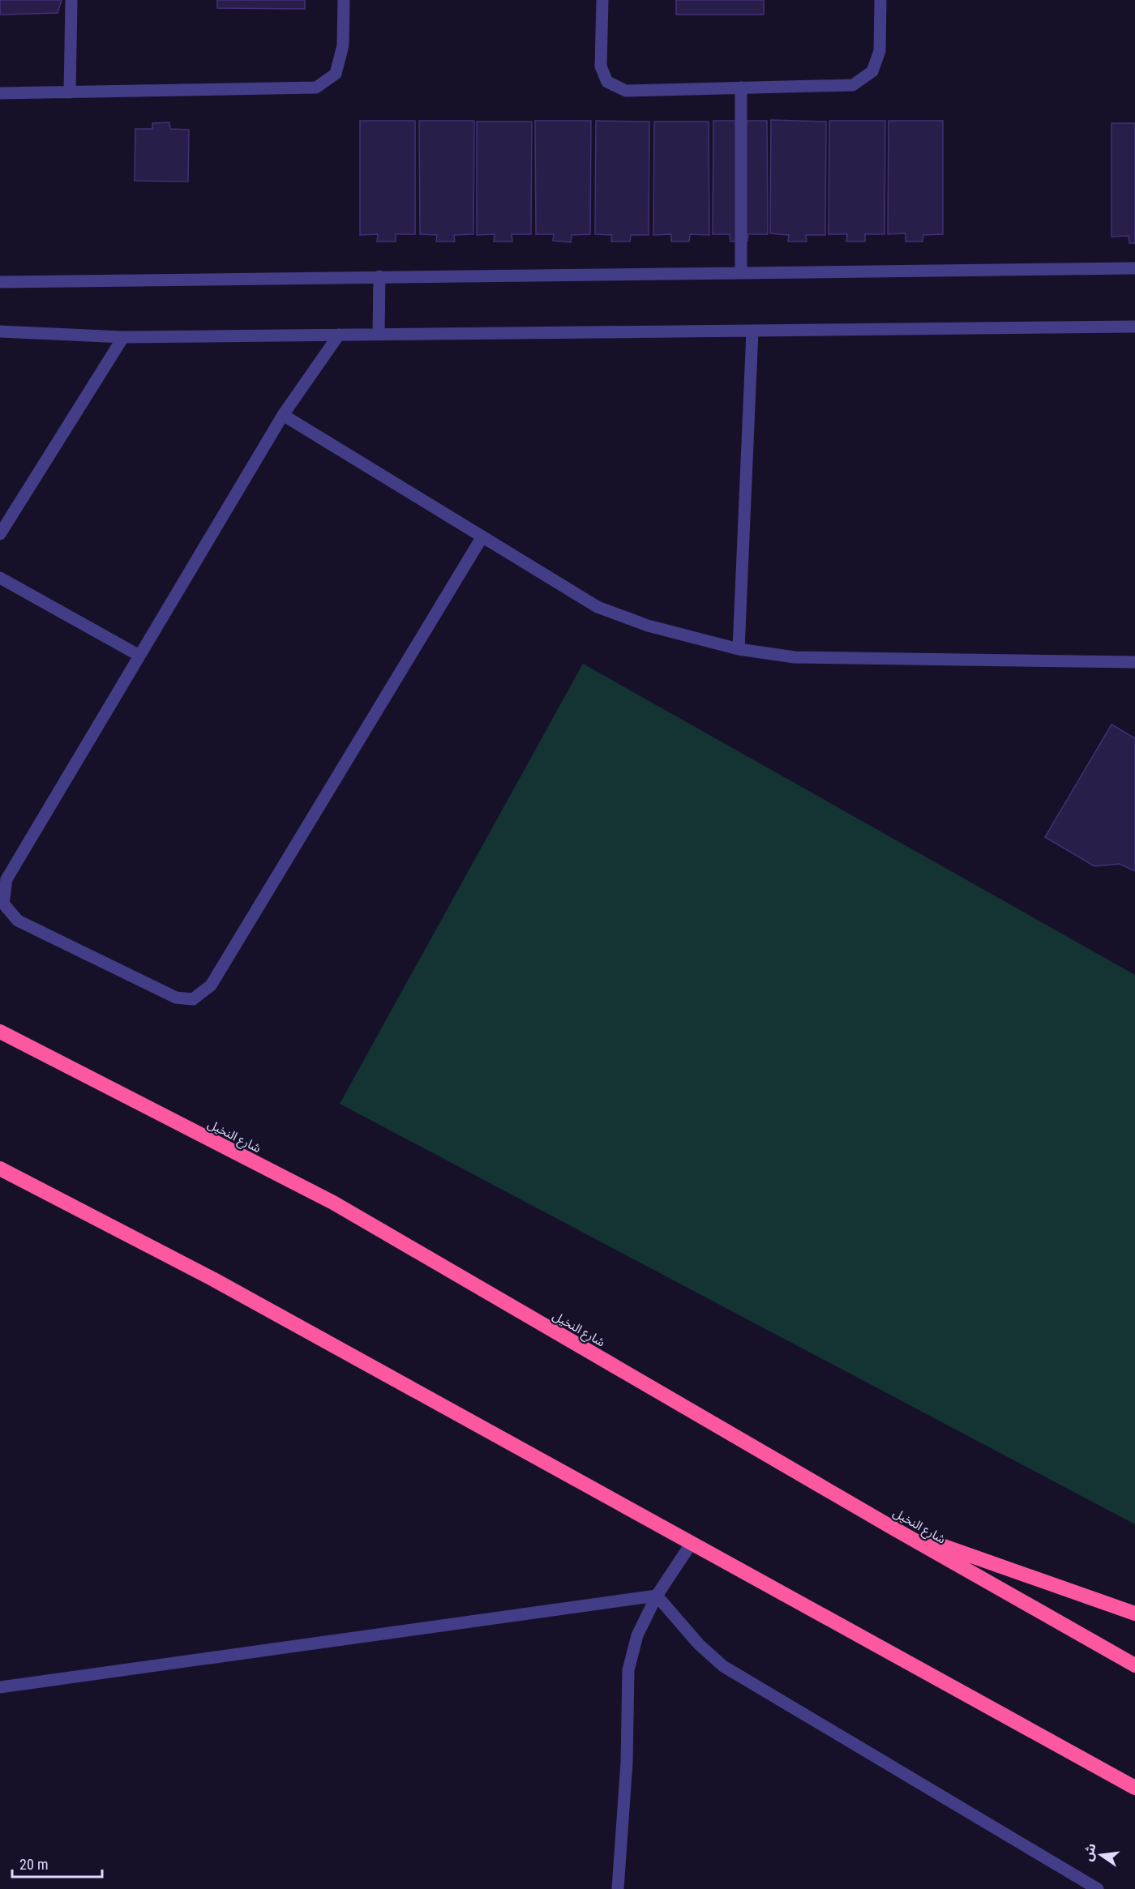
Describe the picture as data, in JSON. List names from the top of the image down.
{
  "streets": {
    "highway": ["شارع النخيل"]
  },
  "scale_bar": "20 m",
  "north": "left"
}
